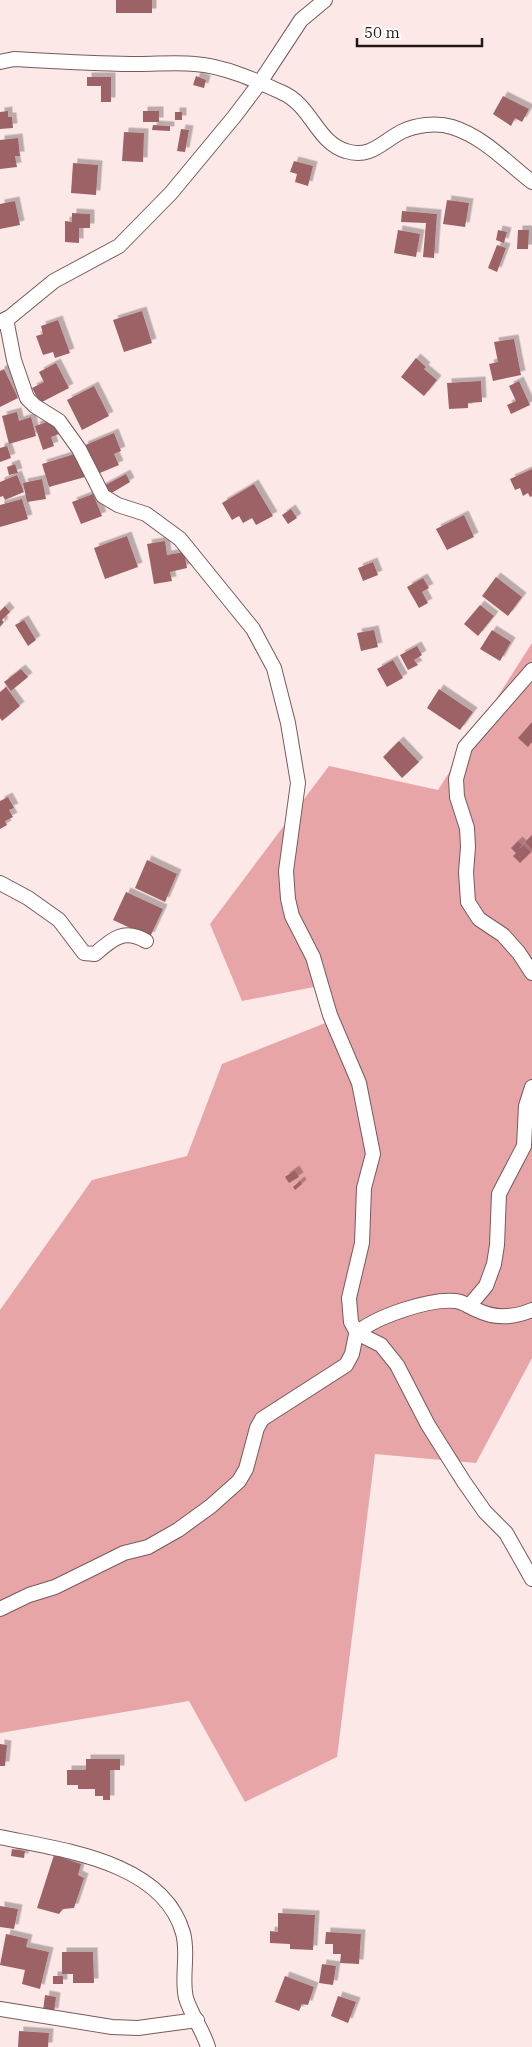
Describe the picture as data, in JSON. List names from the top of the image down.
{
  "scale_bar": "50 m"
}
